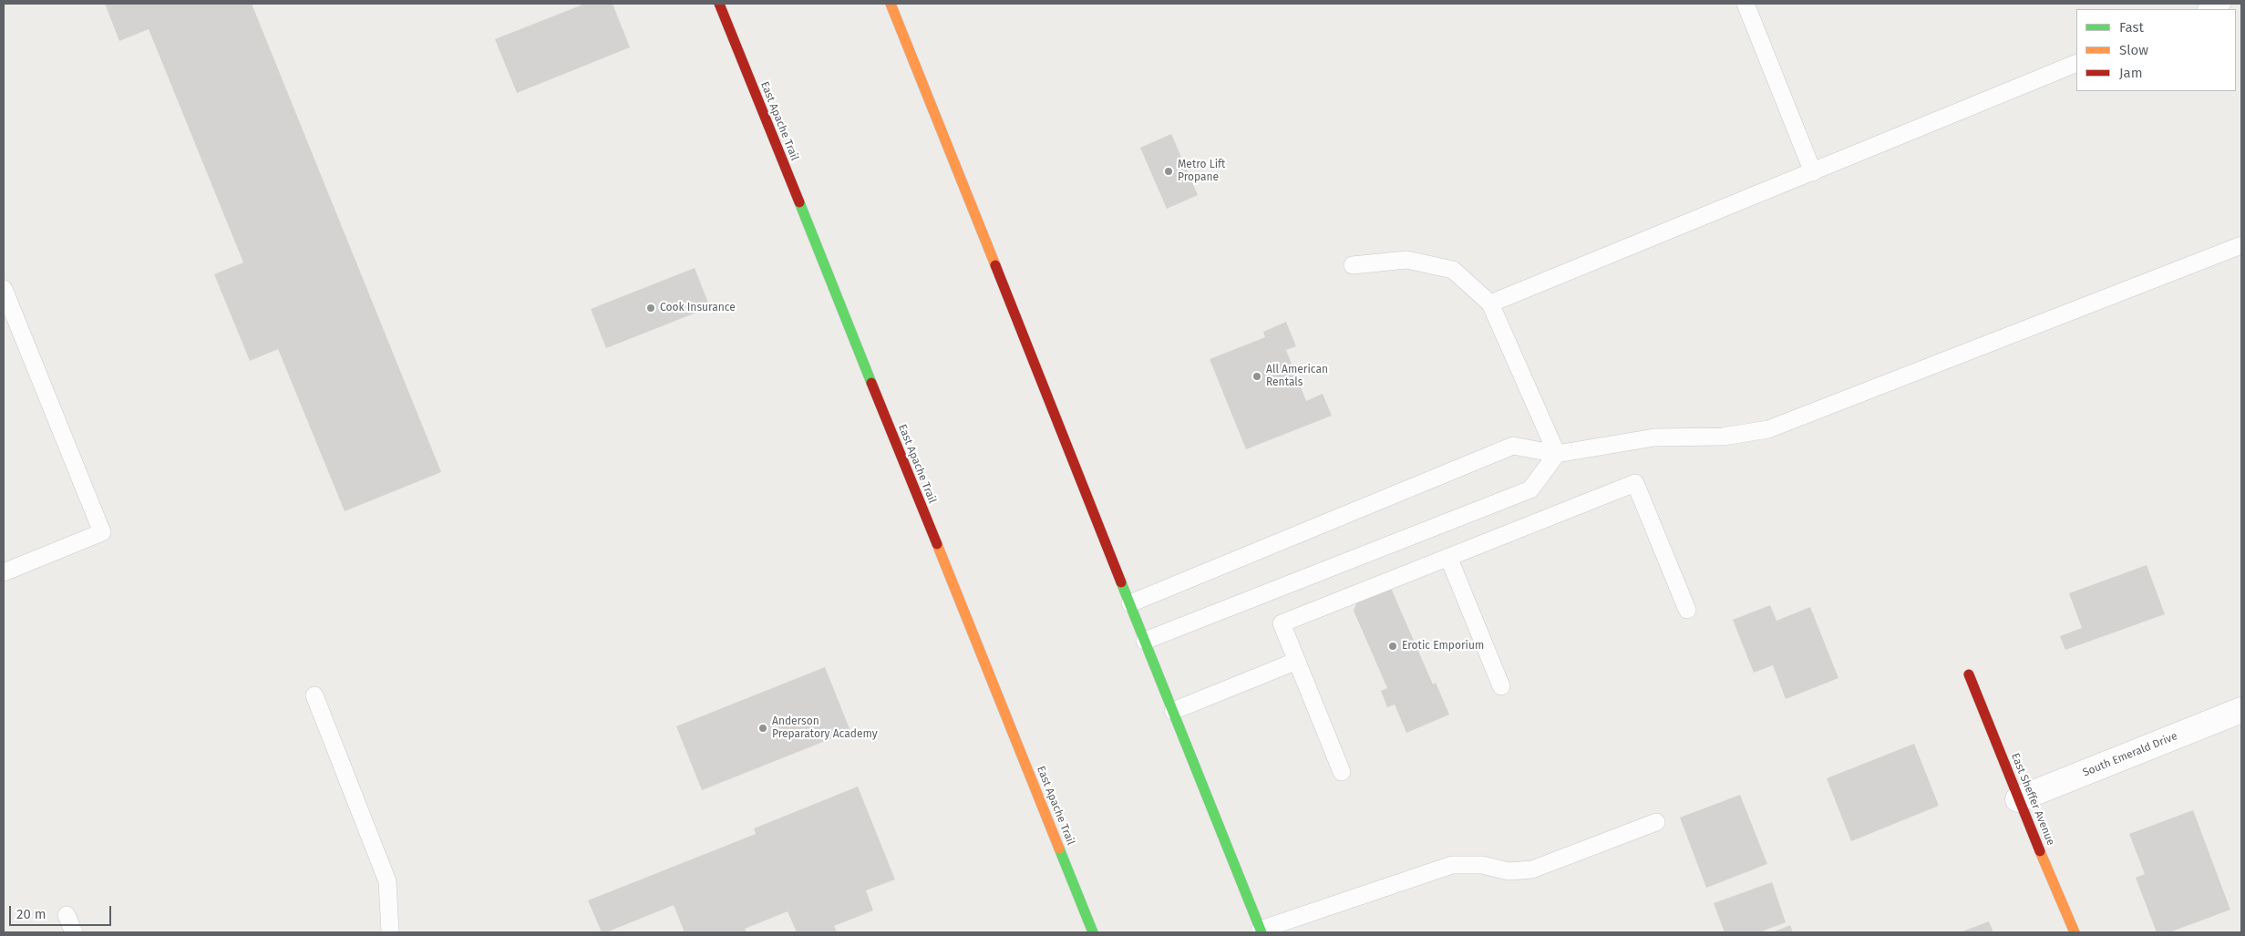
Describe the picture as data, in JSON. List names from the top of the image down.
{
  "streets": {
    "main road": ["East Apache Trail", "East Sheffer Avenue"],
    "street": ["South Emerald Drive"]
  },
  "crossings": [
    ["South Emerald Drive", "East Sheffer Avenue"]
  ],
  "places": [
    "Metro Lift Propane",
    "Cook Insurance",
    "All American Rentals",
    "Erotic Emporium",
    "Anderson Preparatory Academy"
  ],
  "legend": ["Fast", "Slow", "Jam"],
  "scale_bar": "20 m"
}
